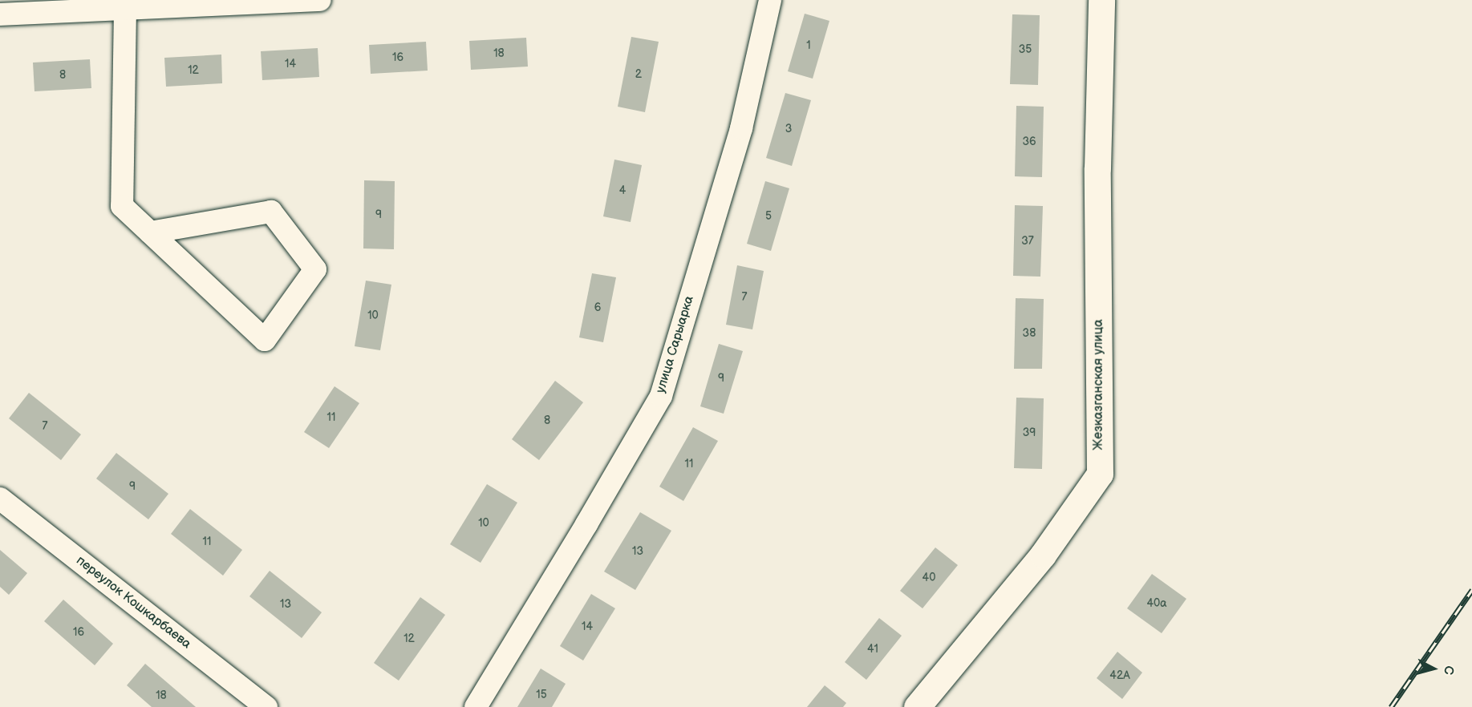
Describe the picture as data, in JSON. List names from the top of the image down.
{
  "streets": {
    "street": ["улица Сарыарка", "Жезказганская улица", "переулок Кошкарбаева"]
  },
  "house_numbers": [
    "1",
    "35",
    "18",
    "16",
    "14",
    "12",
    "2",
    "8",
    "3",
    "36",
    "4",
    "9",
    "5",
    "37",
    "7",
    "6",
    "10",
    "38",
    "9",
    "11",
    "8",
    "7",
    "39",
    "11",
    "9",
    "10",
    "11",
    "13",
    "40",
    "40а",
    "13",
    "14",
    "16",
    "12",
    "41",
    "42А",
    "15",
    "18"
  ],
  "north": "right"
}
